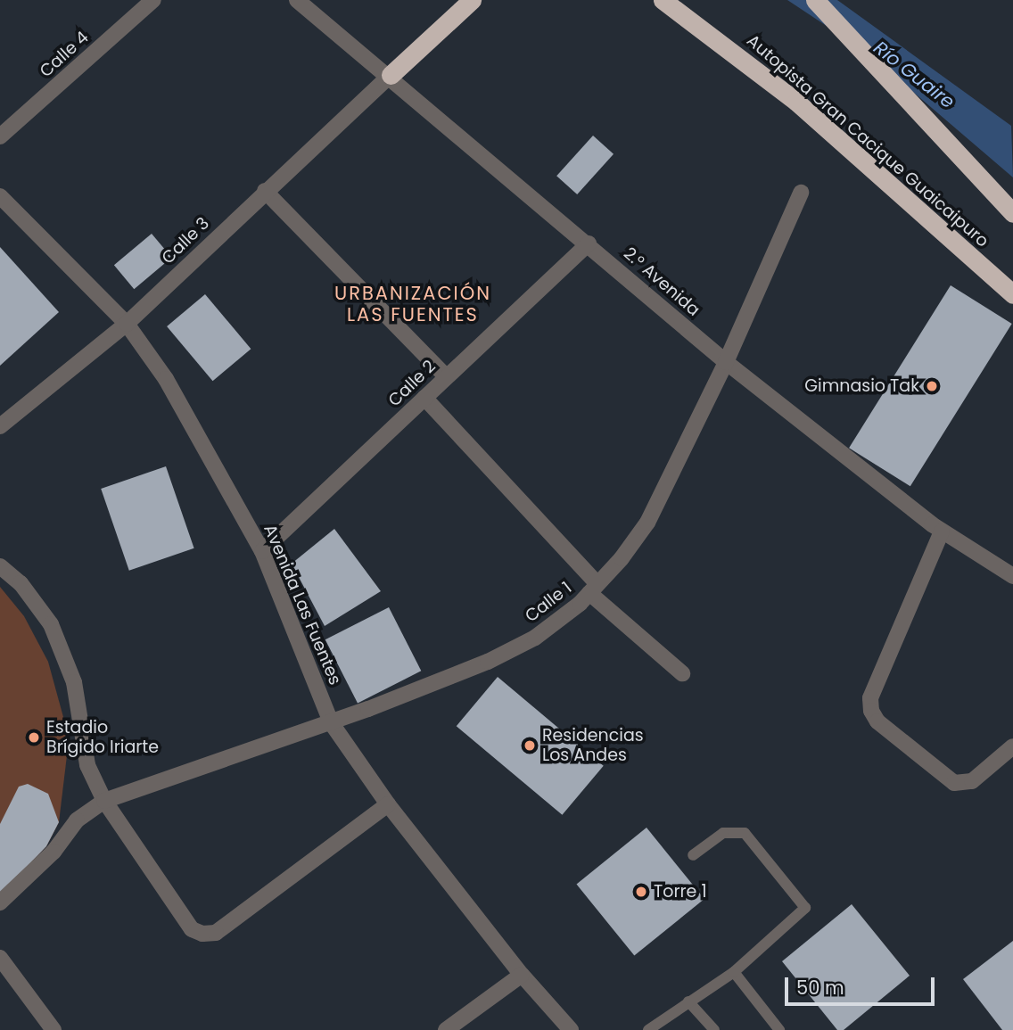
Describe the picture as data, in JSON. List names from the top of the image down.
{
  "streets": {
    "highway": ["Autopista Gran Cacique Guaicaipuro"],
    "street": [
      "Calle 4",
      "Calle 3",
      "2.° Avenida",
      "Calle 2",
      "Calle 1",
      "Avenida Las Fuentes"
    ]
  },
  "crossings": [
    ["Calle 3", "2.° Avenida"],
    ["Calle 3", "Avenida Las Fuentes"],
    ["2.° Avenida", "Calle 2"],
    ["2.° Avenida", "Calle 1"],
    ["Calle 2", "Avenida Las Fuentes"],
    ["Calle 1", "Avenida Las Fuentes"]
  ],
  "districts": ["URBANIZACIÓN LAS FUENTES"],
  "water": ["Río Guaire"],
  "places": [
    "Gimnasio Tak",
    "Estadio Brígido Iriarte",
    "Residencias Los Andes",
    "Torre 1"
  ],
  "scale_bar": "50 m"
}
